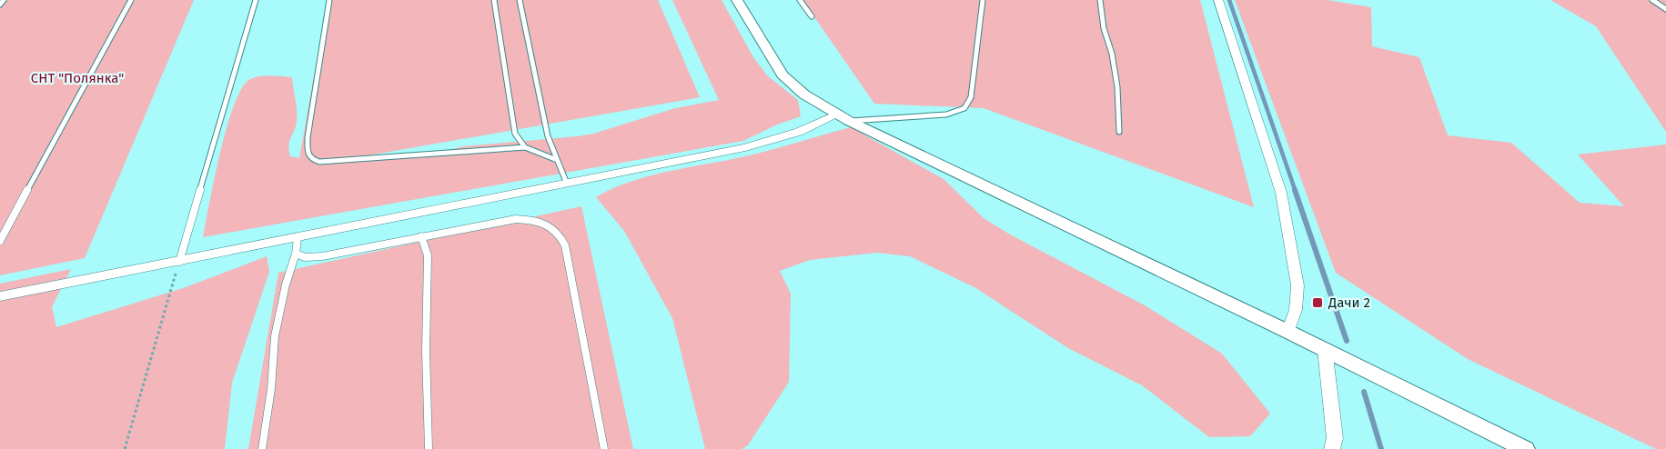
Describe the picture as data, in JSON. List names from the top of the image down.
{
  "parks": ["СНТ \"Полянка\""],
  "places": {
    "transit": ["Дачи 2"]
  }
}
